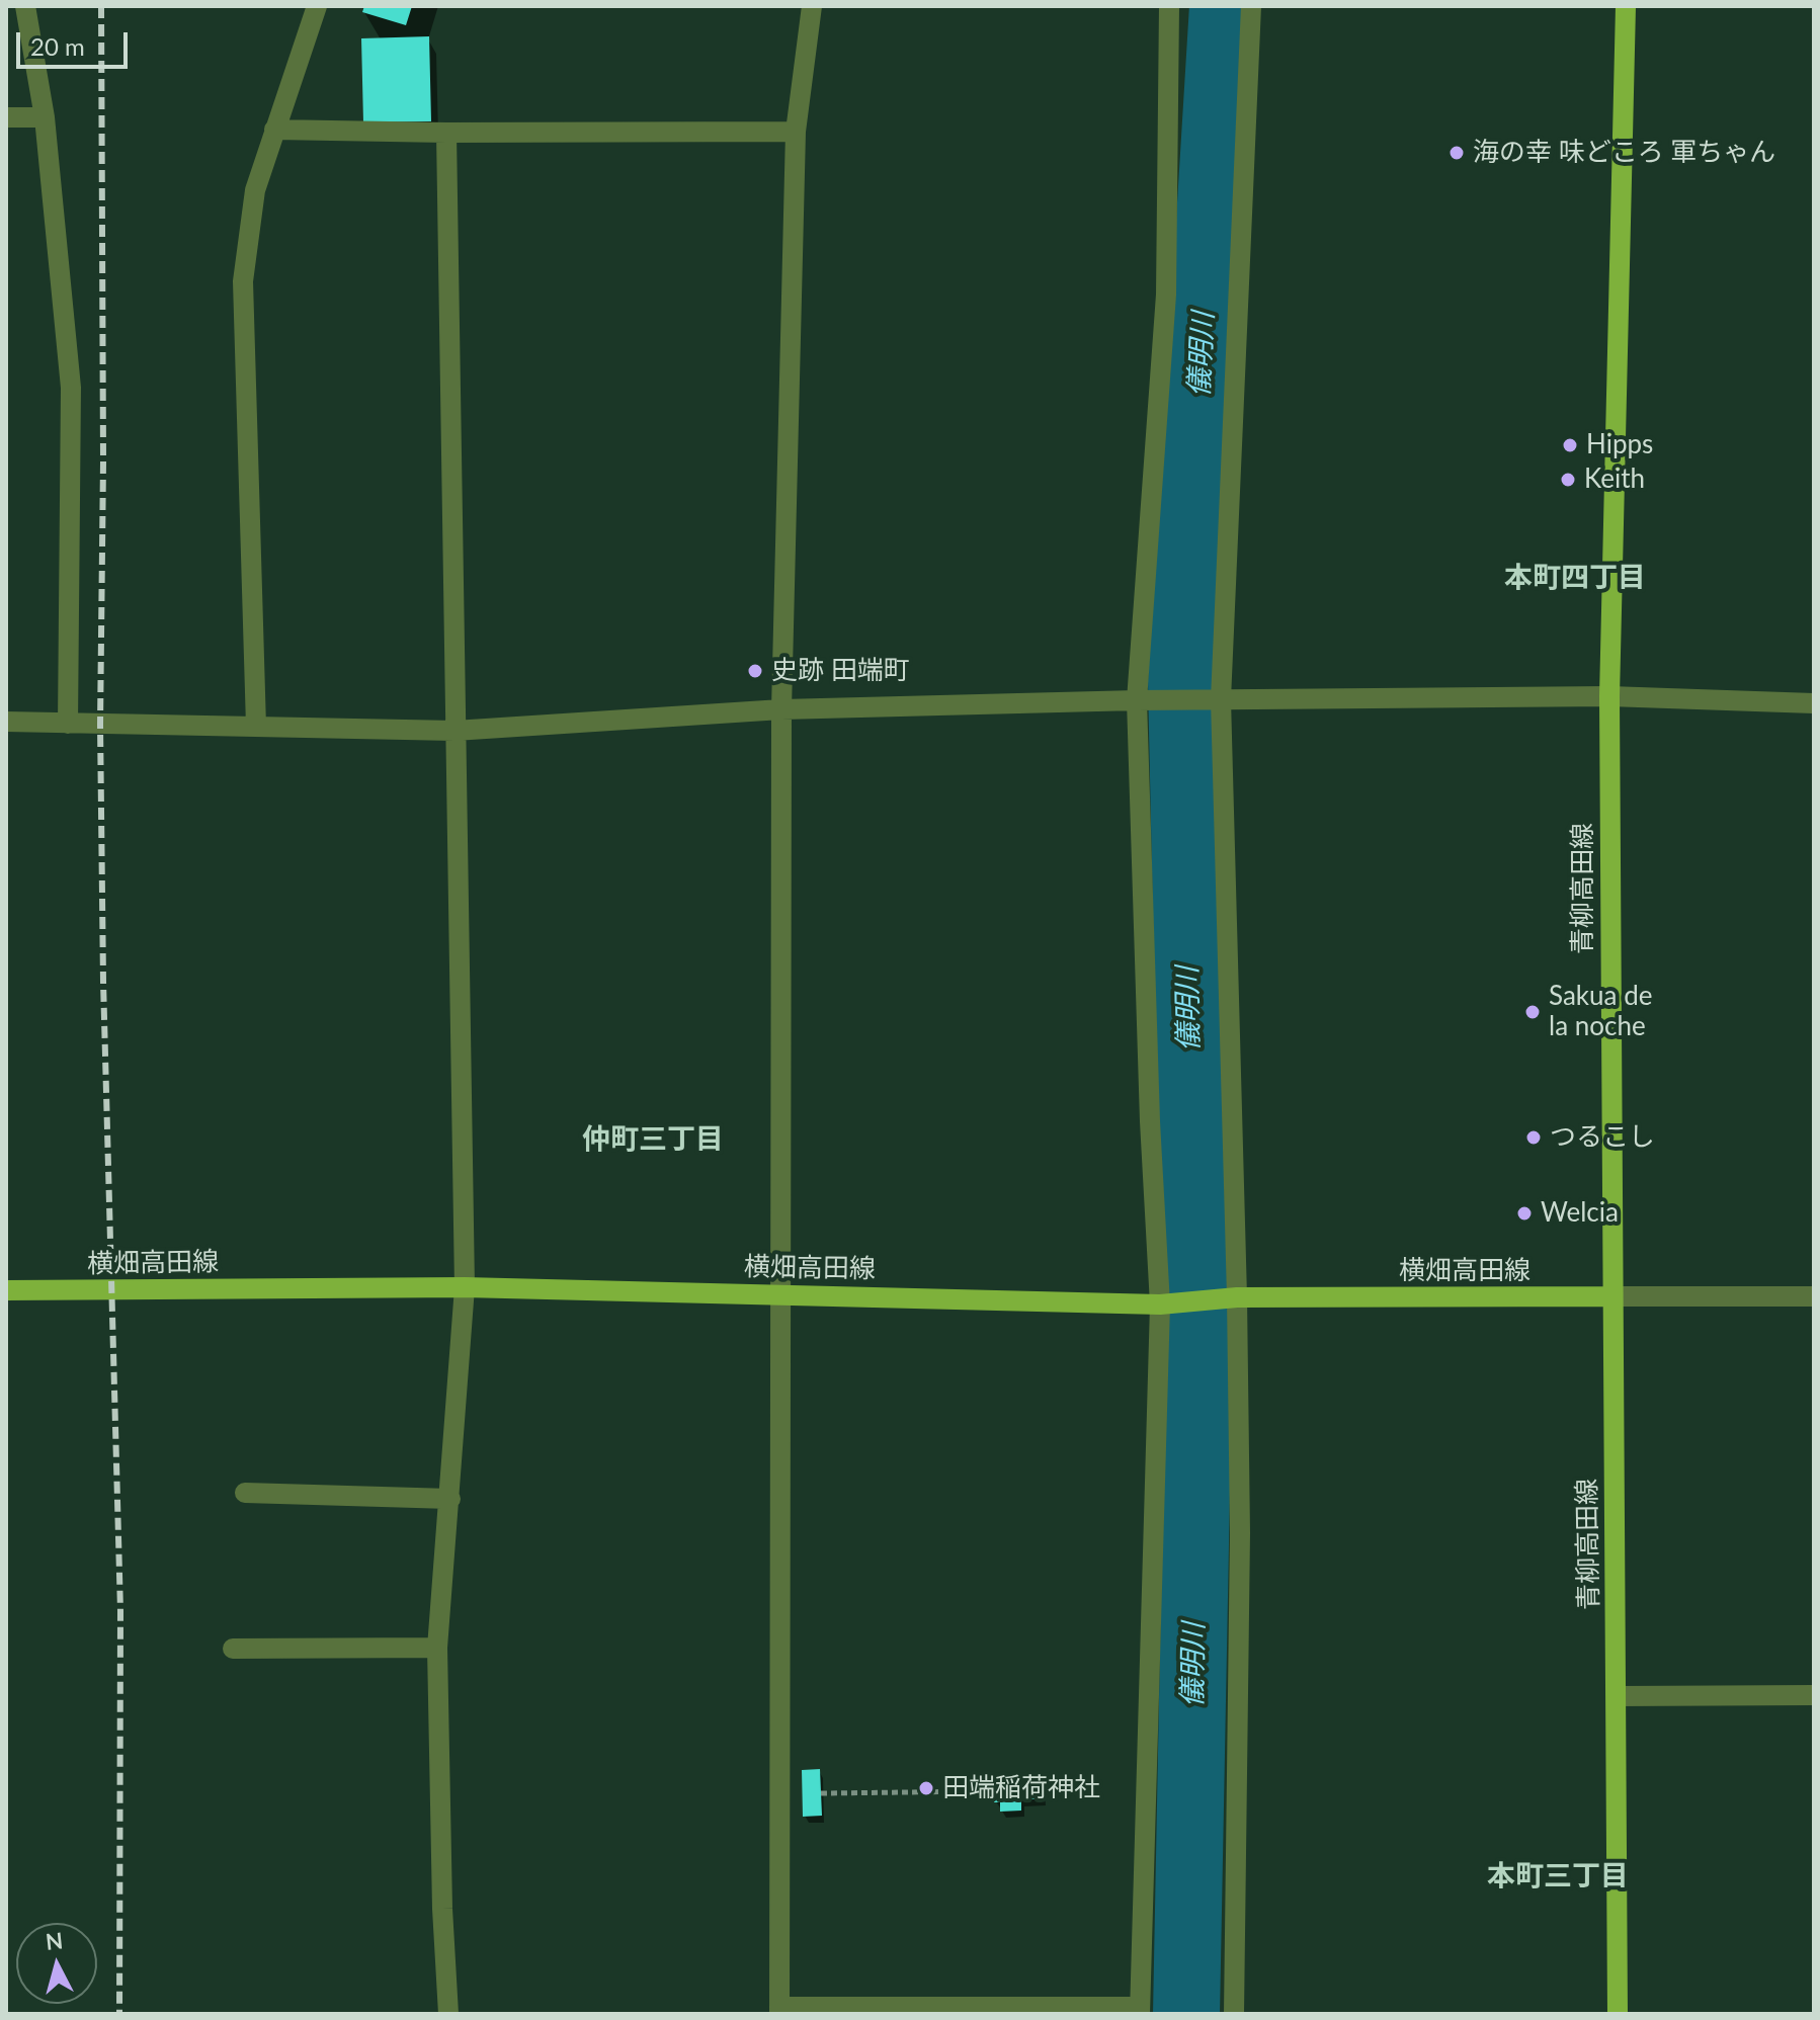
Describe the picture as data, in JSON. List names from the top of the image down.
{
  "streets": {
    "main road": ["青柳高田線", "横畑高田線"]
  },
  "crossings": [
    ["青柳高田線", "横畑高田線"]
  ],
  "districts": ["本町四丁目", "仲町三丁目", "本町三丁目"],
  "water": ["儀明川"],
  "places": [
    "海の幸 味どころ 軍ちゃん",
    "Hipps",
    "Keith",
    "史跡 田端町",
    "Sakua de la noche",
    "つるこし",
    "Welcia",
    "田端稲荷神社"
  ],
  "scale_bar": "20 m",
  "north": "top"
}
